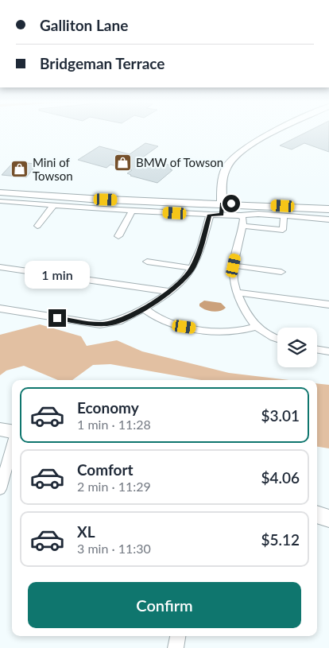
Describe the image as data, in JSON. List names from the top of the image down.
{
  "places": {
    "shop": ["BMW of Towson", "Mini of Towson"]
  },
  "page": {
    "banner": ["Galliton Lane", "Bridgeman Terrace"],
    "bubble": "1 min",
    "list": [
      {
        "name": "Economy",
        "note": "1 min · 11:28",
        "value": "$3.01"
      },
      {
        "name": "Comfort",
        "note": "2 min · 11:29",
        "value": "$4.06"
      },
      {
        "name": "XL",
        "note": "3 min · 11:30",
        "value": "$5.12"
      }
    ],
    "buttons": "Confirm"
  }
}
